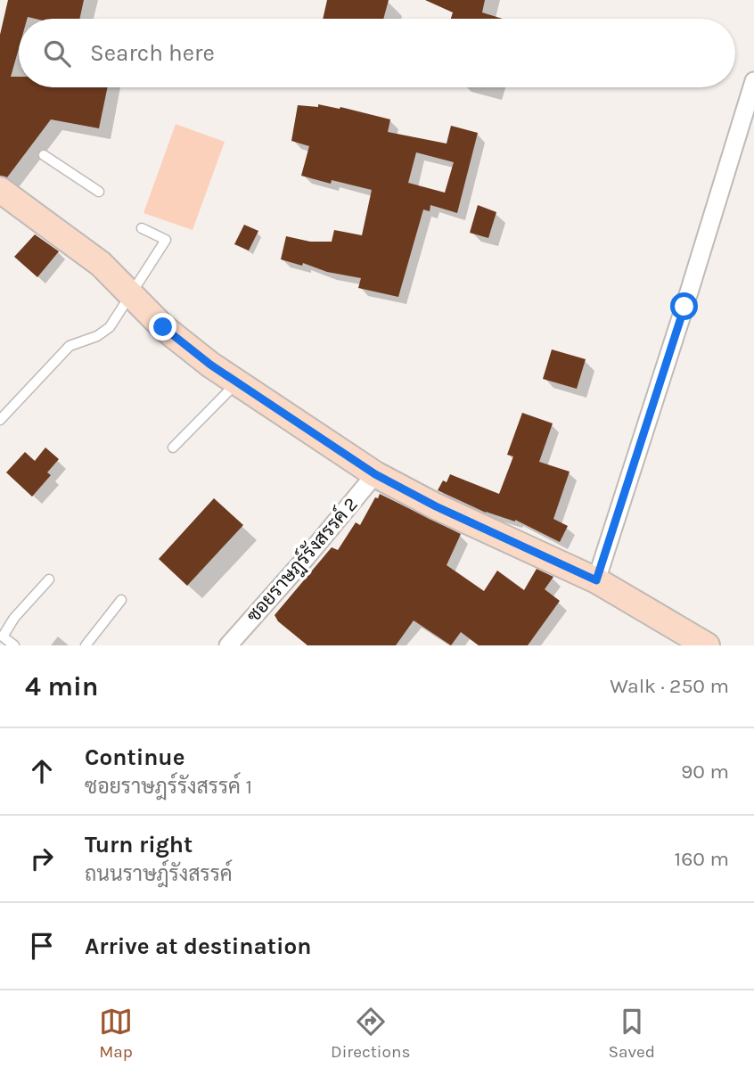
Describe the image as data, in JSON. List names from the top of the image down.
{
  "streets": {
    "street": ["ซอยราษฎร์รังสรรค์ 2"]
  },
  "page": {
    "search": "Search here",
    "heading": ["4 min", "Walk · 250 m"],
    "list": [
      ["Continue", "ซอยราษฎร์รังสรรค์ 1", "90 m"],
      ["Turn right", "ถนนราษฎ์รังสรรค์", "160 m"],
      "Arrive at destination"
    ],
    "nav": ["Map", "Directions", "Saved"]
  }
}
